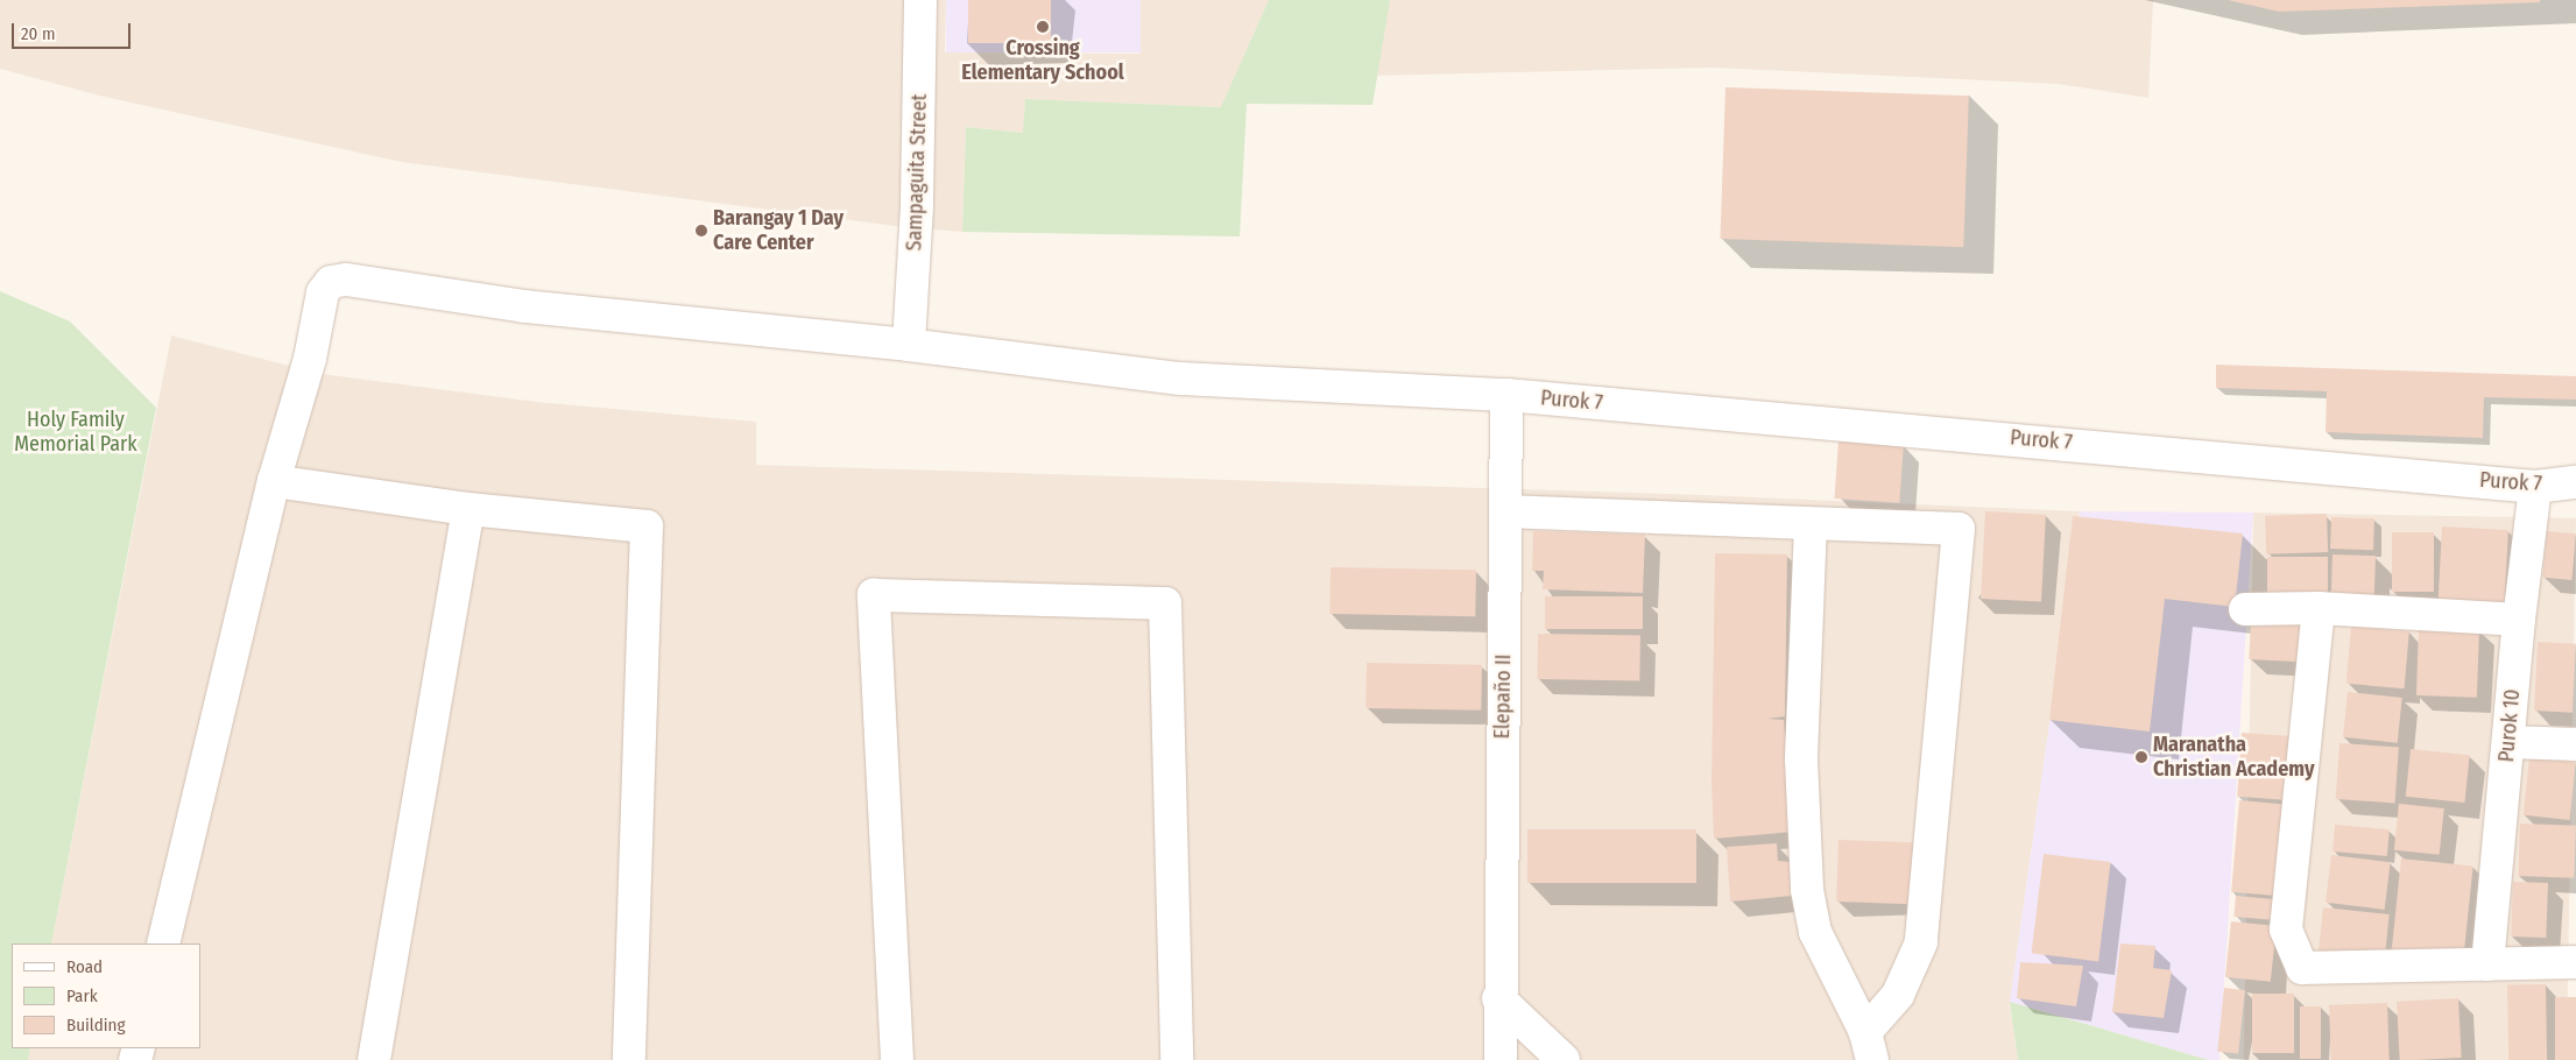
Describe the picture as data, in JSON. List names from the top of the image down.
{
  "streets": {
    "street": [
      "Sampaguita Street",
      "Purok 7",
      "Elepaño II",
      "Purok 10"
    ]
  },
  "crossings": [
    ["Sampaguita Street", "Purok 7"],
    ["Purok 7", "Elepaño II"],
    ["Purok 7", "Purok 10"]
  ],
  "parks": ["Holy Family Memorial Park"],
  "places": ["Crossing Elementary School", "Barangay 1 Day Care Center", "Maranatha Christian Academy"],
  "legend": ["Road", "Park", "Building"],
  "scale_bar": "20 m"
}
